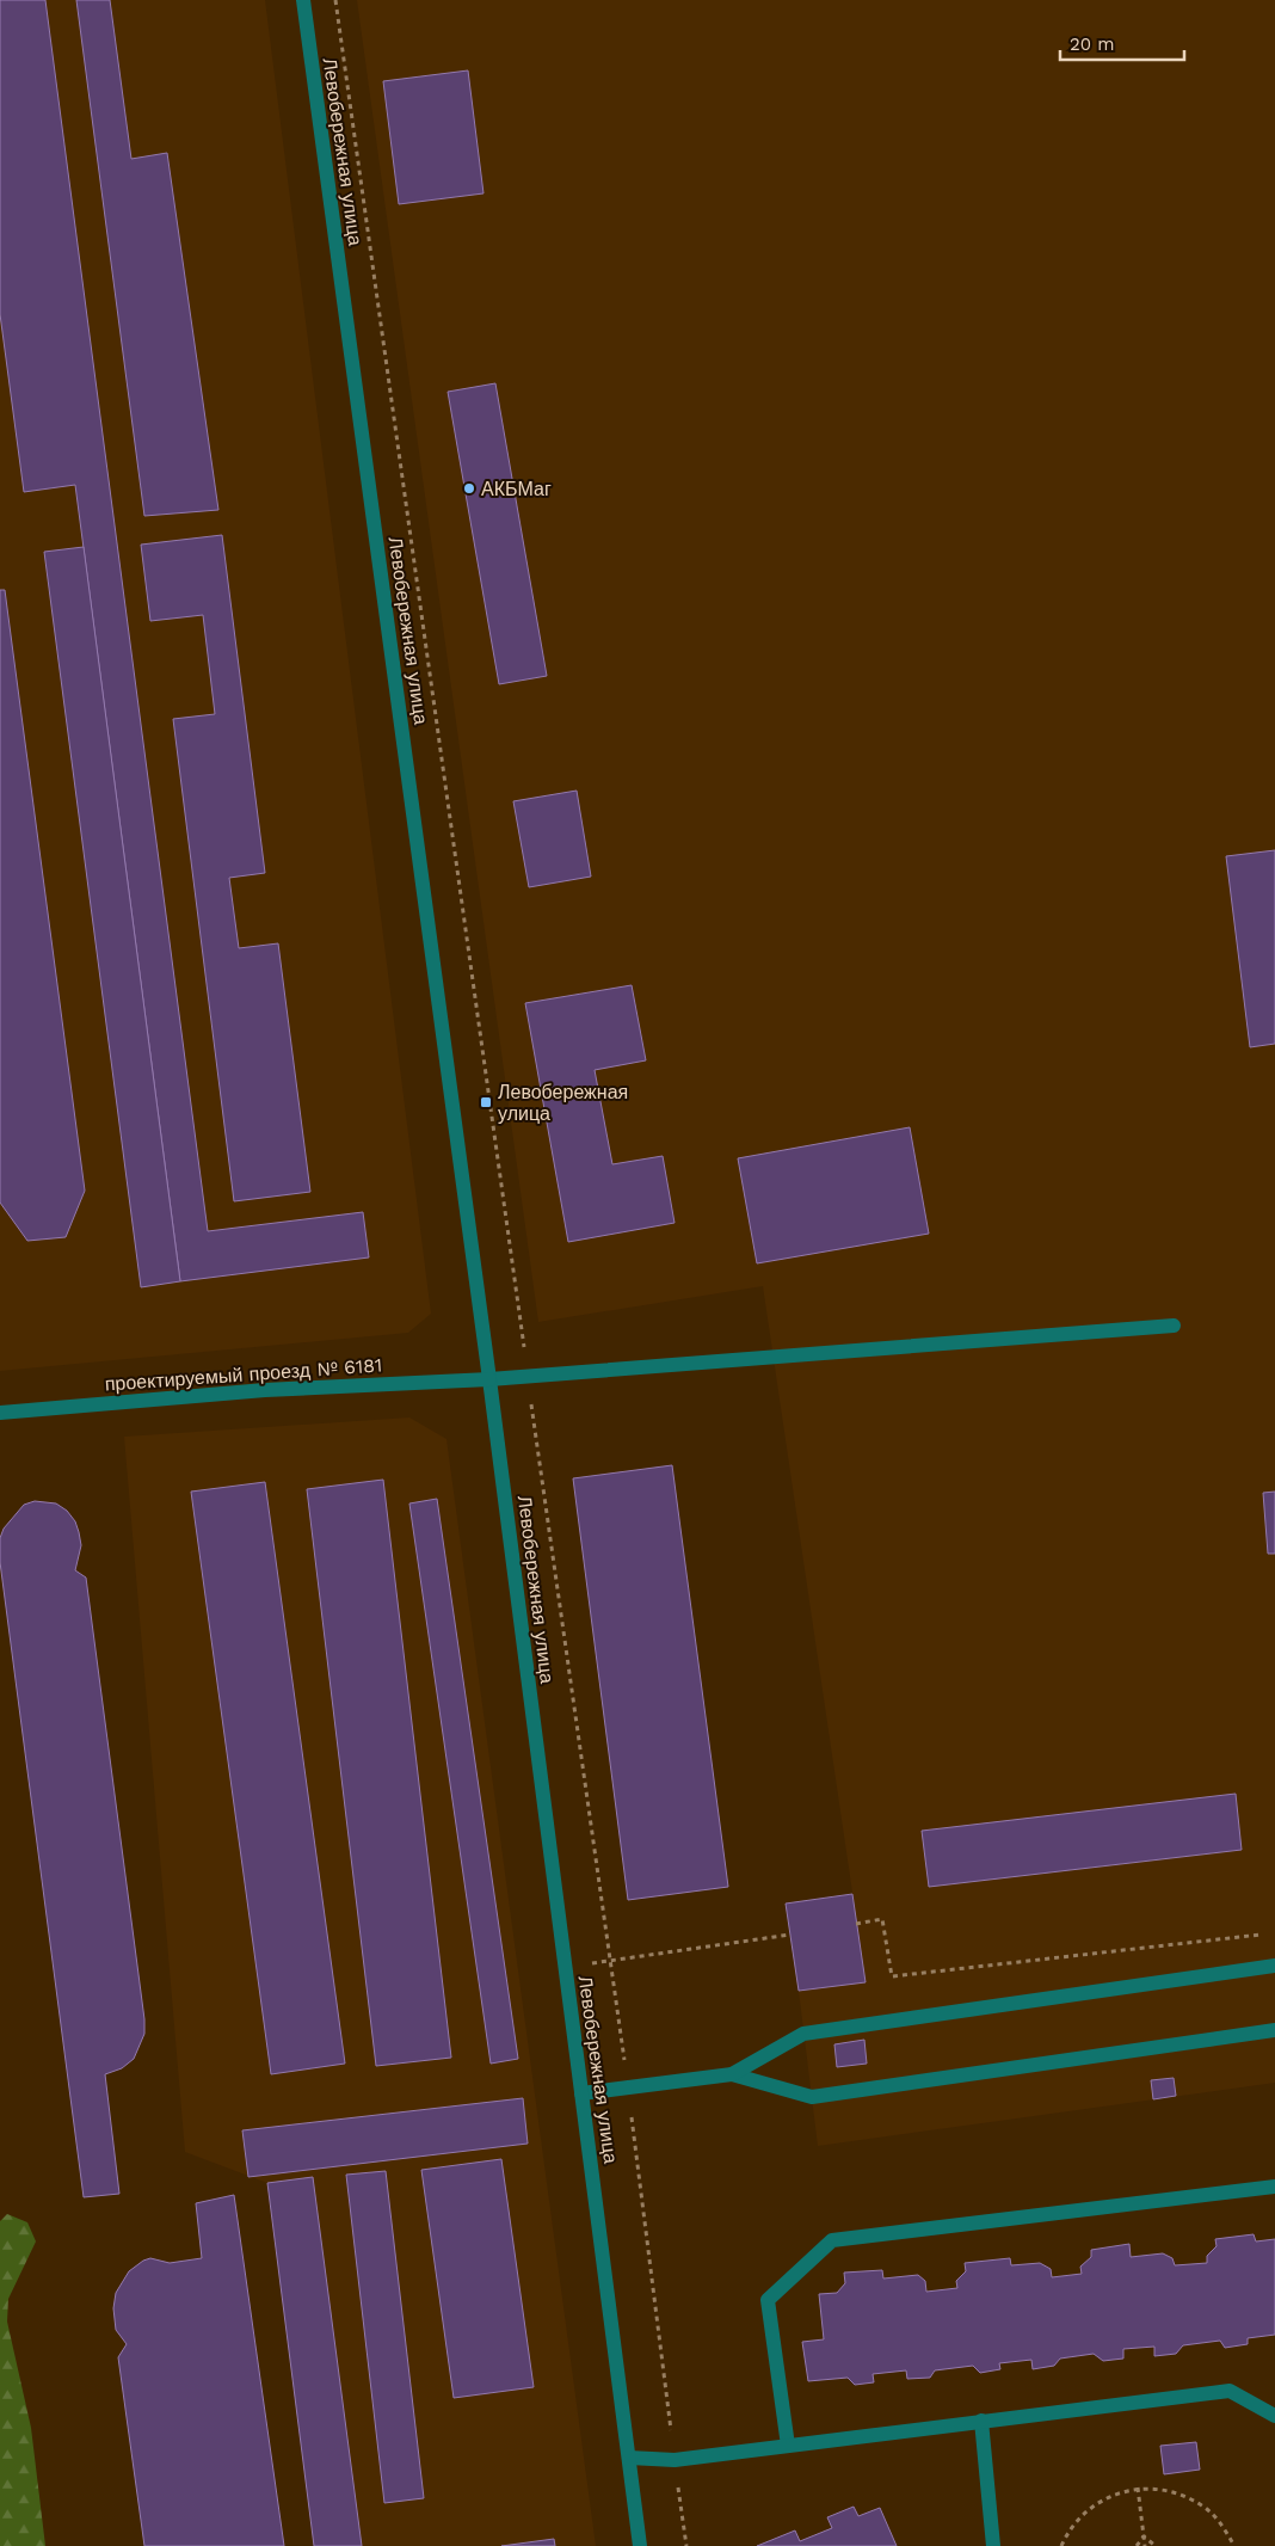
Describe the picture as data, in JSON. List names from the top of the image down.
{
  "streets": {
    "street": ["Левобережная улица", "проектируемый проезд № 6181"]
  },
  "crossings": [
    ["Левобережная улица", "проектируемый проезд № 6181"]
  ],
  "places": {
    "other": ["АКБМаг"],
    "transit": ["Левобережная улица"]
  },
  "scale_bar": "20 m"
}
